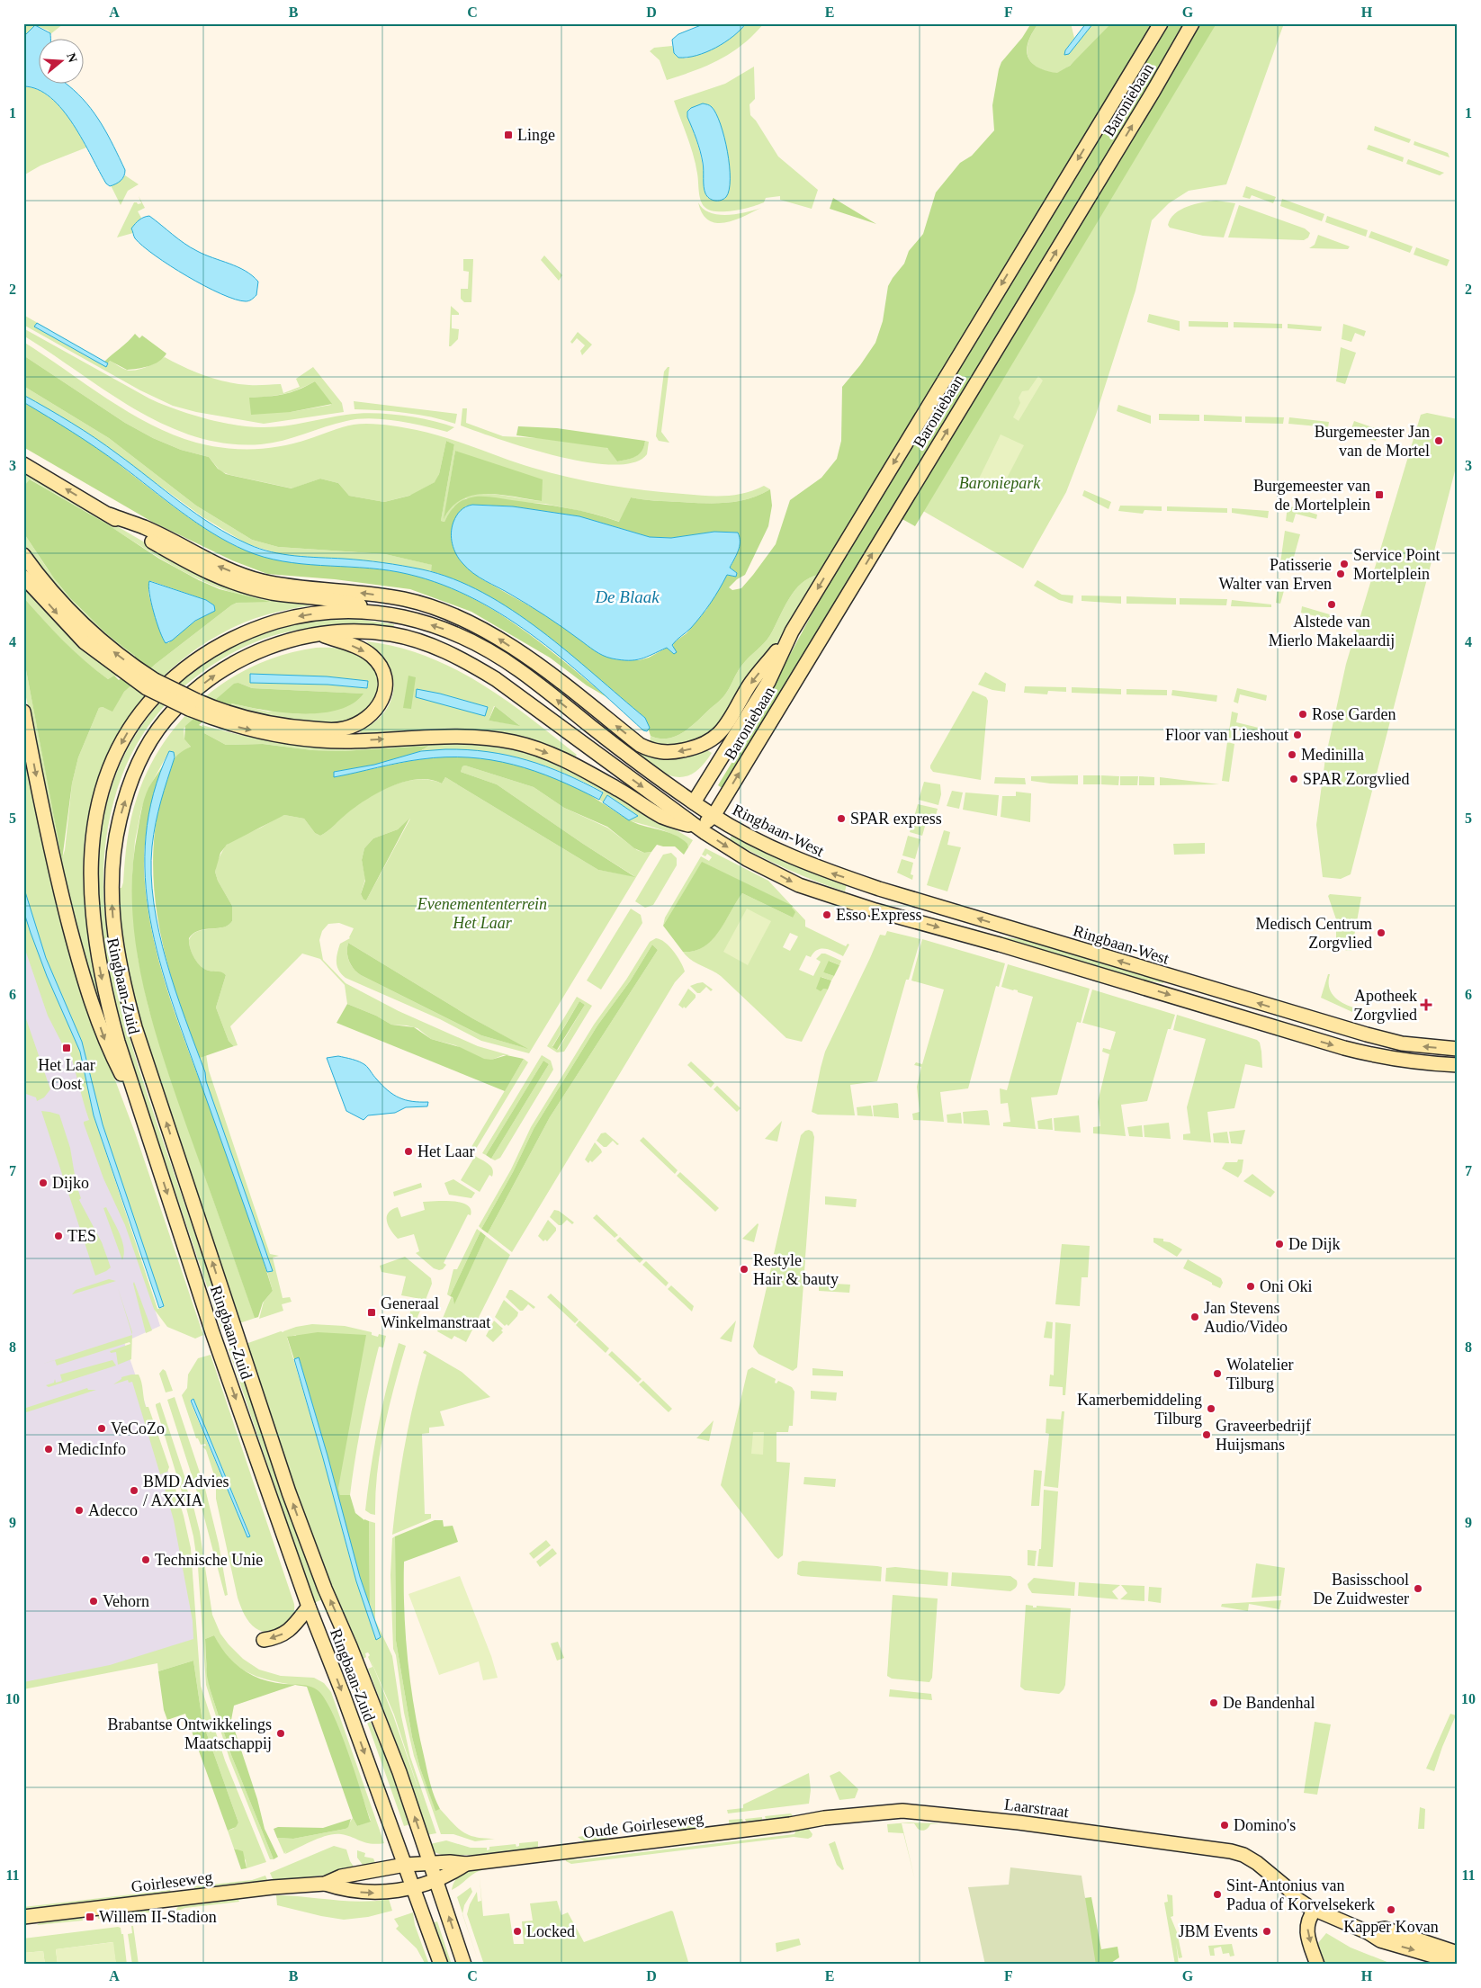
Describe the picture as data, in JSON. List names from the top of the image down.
{
  "streets": {
    "main road": [
      "Baroniebaan",
      "Ringbaan-West",
      "Ringbaan-Zuid",
      "Laarstraat",
      "Oude Goirleseweg",
      "Goirleseweg"
    ]
  },
  "crossings": [
    ["Baroniebaan", "Ringbaan-West"],
    ["Ringbaan-West", "Ringbaan-Zuid"],
    ["Ringbaan-Zuid", "Oude Goirleseweg"],
    ["Ringbaan-Zuid", "Goirleseweg"],
    ["Laarstraat", "Oude Goirleseweg"],
    ["Oude Goirleseweg", "Goirleseweg"]
  ],
  "water": ["De Blaak"],
  "parks": ["Baroniepark", "Evenemententerrein Het Laar"],
  "places": {
    "transit": [
      "Linge",
      "Burgemeester van de Mortelplein",
      "Het Laar Oost",
      "Generaal Winkelmanstraat",
      "Willem II-Stadion"
    ],
    "other": [
      "Burgemeester Jan van de Mortel",
      "Service Point Mortelplein",
      "Patisserie Walter van Erven",
      "Alstede van Mierlo Makelaardij",
      "Rose Garden",
      "Floor van Lieshout",
      "Medinilla",
      "SPAR Zorgvlied",
      "SPAR express",
      "Esso Express",
      "Medisch Centrum Zorgvlied",
      "Het Laar",
      "Dijko",
      "TES",
      "De Dijk",
      "Restyle Hair & bauty",
      "Oni Oki",
      "Jan Stevens Audio/Video",
      "Wolatelier Tilburg",
      "Kamerbemiddeling Tilburg",
      "VeCoZo",
      "Graveerbedrijf Huijsmans",
      "MedicInfo",
      "BMD Advies / AXXIA",
      "Adecco",
      "Technische Unie",
      "Basisschool De Zuidwester",
      "Vehorn",
      "De Bandenhal",
      "Brabantse Ontwikkelings Maatschappij",
      "Domino's",
      "Sint-Antonius van Padua of Korvelsekerk",
      "Kapper Kovan",
      "Locked",
      "JBM Events"
    ],
    "health": ["Apotheek Zorgvlied"]
  },
  "north": "right",
  "grid": {
    "columns": [
      "A",
      "B",
      "C",
      "D",
      "E",
      "F",
      "G",
      "H"
    ],
    "rows": [
      "1",
      "2",
      "3",
      "4",
      "5",
      "6",
      "7",
      "8",
      "9",
      "10",
      "11"
    ]
  }
}
